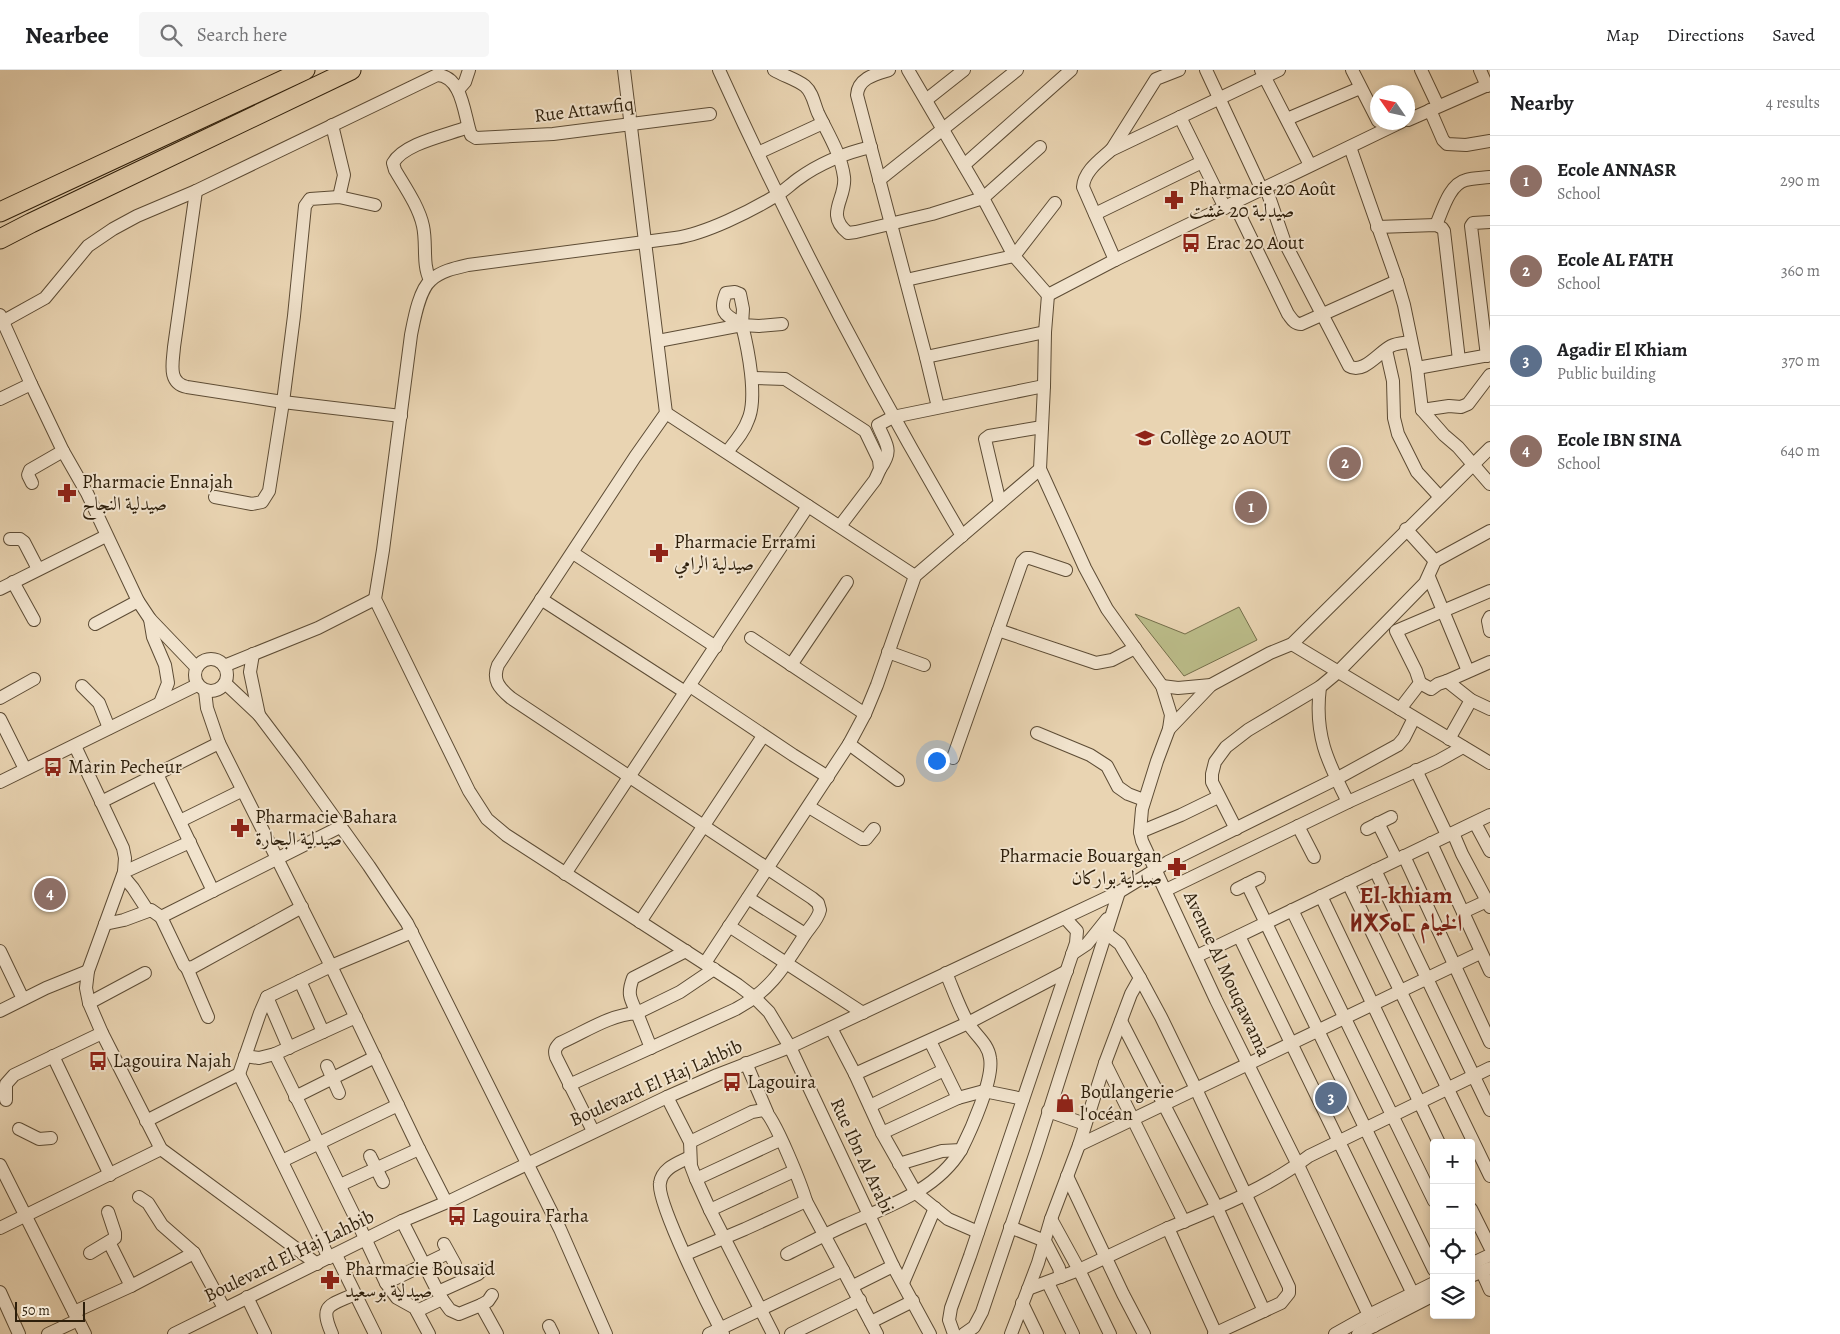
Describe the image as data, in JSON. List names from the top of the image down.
{
  "streets": {
    "street": [
      "Rue Attawfiq",
      "Avenue Al Mouqawama",
      "Boulevard El Haj Lahbib",
      "Rue Ibn Al Arabi"
    ]
  },
  "crossings": [
    ["Avenue Al Mouqawama", "Boulevard El Haj Lahbib"],
    ["Boulevard El Haj Lahbib", "Rue Ibn Al Arabi"]
  ],
  "districts": ["El-khiam ⵍⵅⵢⴰⵎ الخيام"],
  "places": {
    "pharmacy": [
      "Pharmacie 20 Août صيدلية 20 غشت",
      "Pharmacie Ennajah صيدلية النجاح",
      "Pharmacie Errami صيدلية الرامي",
      "Pharmacie Bahara صيدلية البحارة",
      "Pharmacie Bouargan صيدلية بواركان",
      "Pharmacie Bousaid صيدلية بوسعيد"
    ],
    "bus stop": [
      "Erac 20 Aout",
      "Marin Pecheur",
      "Lagouira Najah",
      "Lagouira",
      "Lagouira Farha"
    ],
    "school or university": ["Collège 20 AOUT"],
    "shop": ["Boulangerie l'océan"]
  },
  "scale_bar": "50 m",
  "north": "top left",
  "page": {
    "header": "Nearbee",
    "search": "Search here",
    "nav": ["Map", "Directions", "Saved"],
    "heading": ["Nearby", "4 results"],
    "list": [
      {
        "mark": "1",
        "name": "Ecole ANNASR",
        "note": "School",
        "value": "290 m"
      },
      {
        "mark": "2",
        "name": "Ecole AL FATH",
        "note": "School",
        "value": "360 m"
      },
      {
        "mark": "3",
        "name": "Agadir El Khiam",
        "note": "Public building",
        "value": "370 m"
      },
      {
        "mark": "4",
        "name": "Ecole IBN SINA",
        "note": "School",
        "value": "640 m"
      }
    ],
    "pins": [
      "2",
      "1",
      "4",
      "3"
    ],
    "map_buttons": ["+", "−"],
    "scale": "50 m"
  }
}
